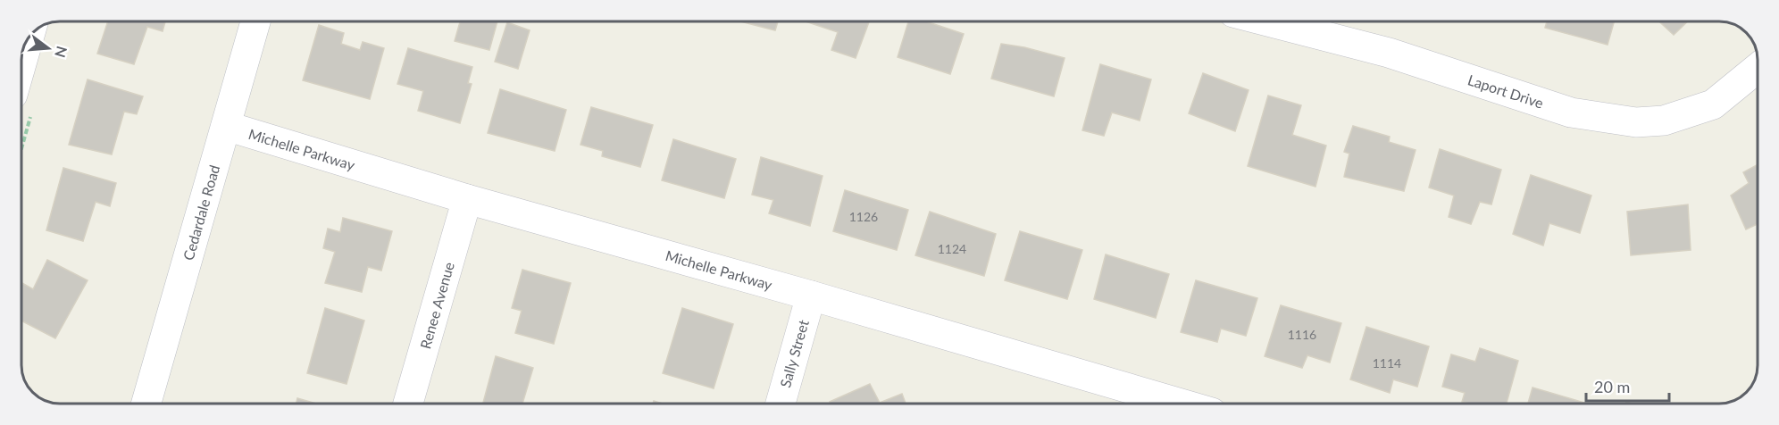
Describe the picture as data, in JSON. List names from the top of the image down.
{
  "streets": {
    "street": [
      "Laport Drive",
      "Michelle Parkway",
      "Cedardale Road",
      "Renee Avenue",
      "Sally Street"
    ]
  },
  "crossings": [
    ["Michelle Parkway", "Cedardale Road"],
    ["Michelle Parkway", "Renee Avenue"],
    ["Michelle Parkway", "Sally Street"]
  ],
  "house_numbers": [
    "1126",
    "1124",
    "1116",
    "1114"
  ],
  "scale_bar": "20 m",
  "north": "right"
}
